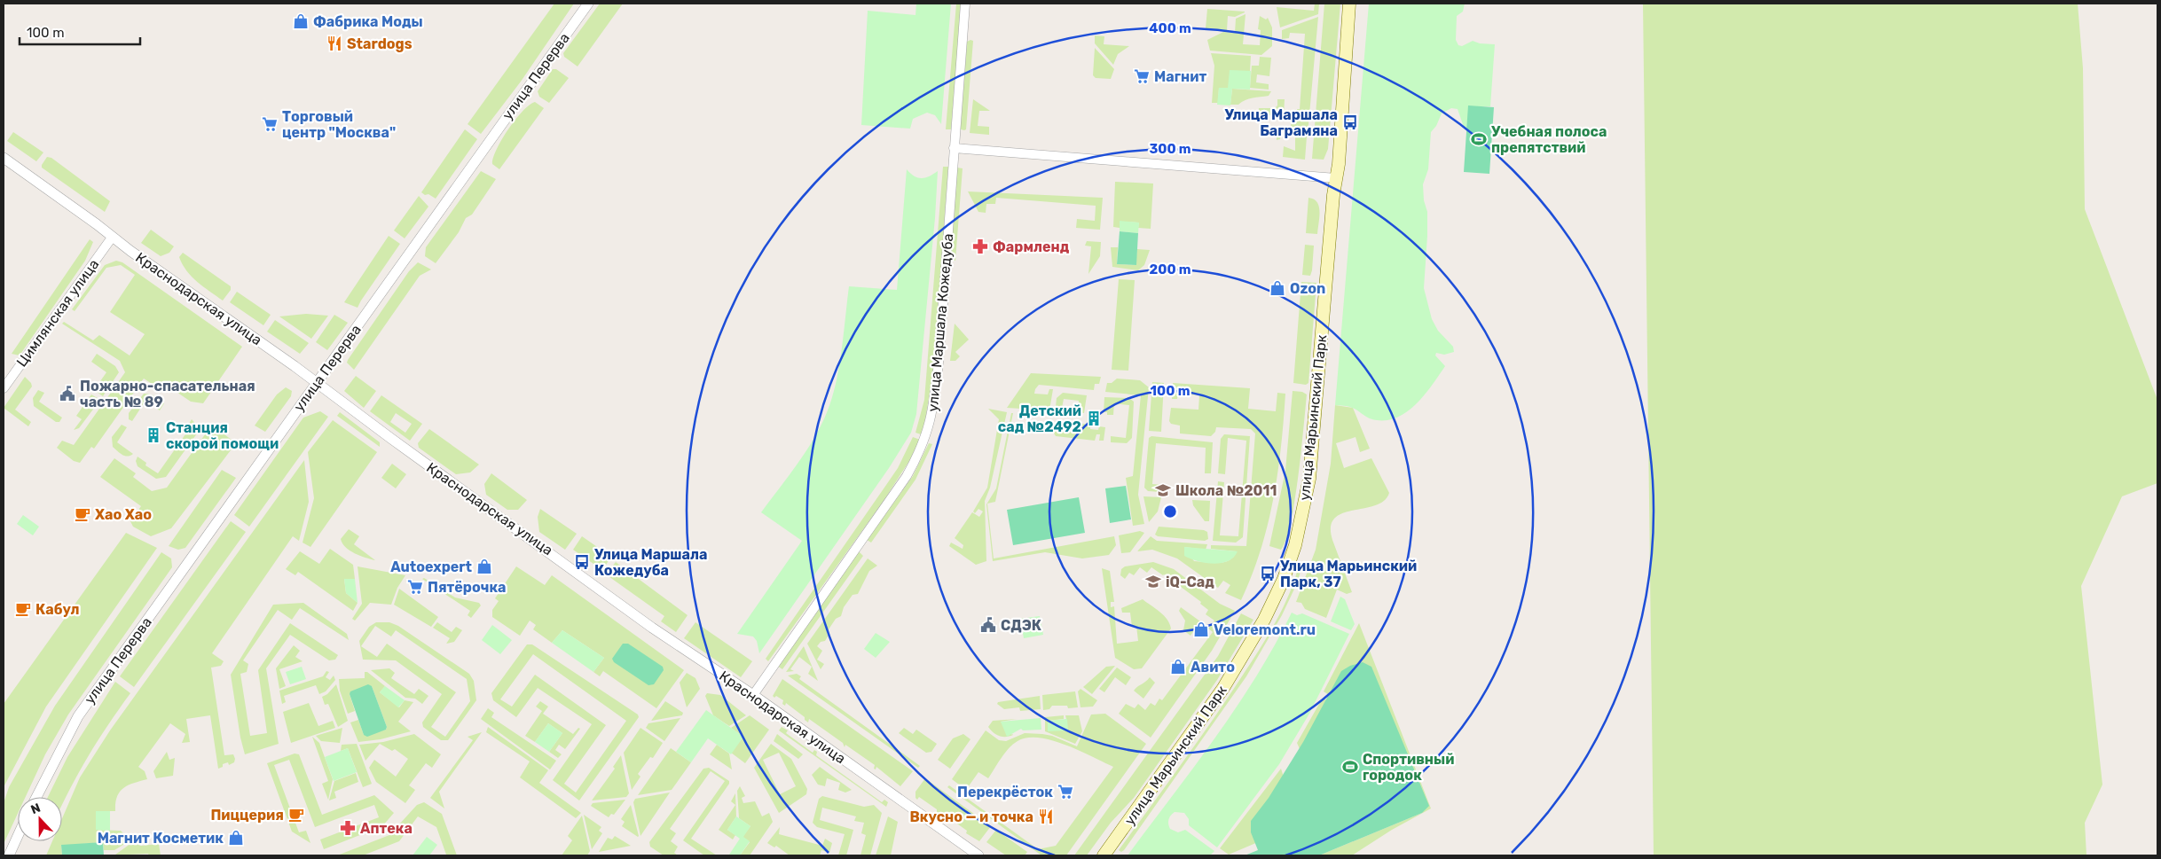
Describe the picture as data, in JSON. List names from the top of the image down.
{
  "streets": {
    "main road": ["улица Марьинский Парк"],
    "street": [
      "улица Перерва",
      "Краснодарская улица",
      "Цимлянская улица",
      "улица Маршала Кожедуба"
    ]
  },
  "crossings": [
    ["улица Перерва", "Краснодарская улица"],
    ["Краснодарская улица", "Цимлянская улица"],
    ["Краснодарская улица", "улица Маршала Кожедуба"]
  ],
  "places": {
    "shop": [
      "Фабрика Моды",
      "Ozon",
      "Autoexpert",
      "Veloremont.ru",
      "Авито",
      "Магнит Косметик"
    ],
    "restaurant": ["Stardogs", "Вкусно — и точка"],
    "supermarket": [
      "Магнит",
      "Торговый центр \"Москва\"",
      "Пятёрочка",
      "Перекрёсток"
    ],
    "bus stop": ["Улица Маршала Баграмяна", "Улица Маршала Кожедуба", "Улица Марьинский Парк, 37"],
    "sports": ["Учебная полоса препятствий", "Спортивный городок"],
    "pharmacy": ["Фармленд", "Аптека"],
    "public building": ["Пожарно-спасательная часть № 89", "СДЭК"],
    "building": ["Детский сад №2492", "Станция скорой помощи"],
    "school or university": ["Школа №2011", "iQ-Сад"],
    "cafe": ["Хао Хао", "Кабул", "Пиццерия"]
  },
  "scale_bar": "100 m",
  "north": "top",
  "rings": [
    "400 m",
    "300 m",
    "200 m",
    "100 m"
  ]
}
